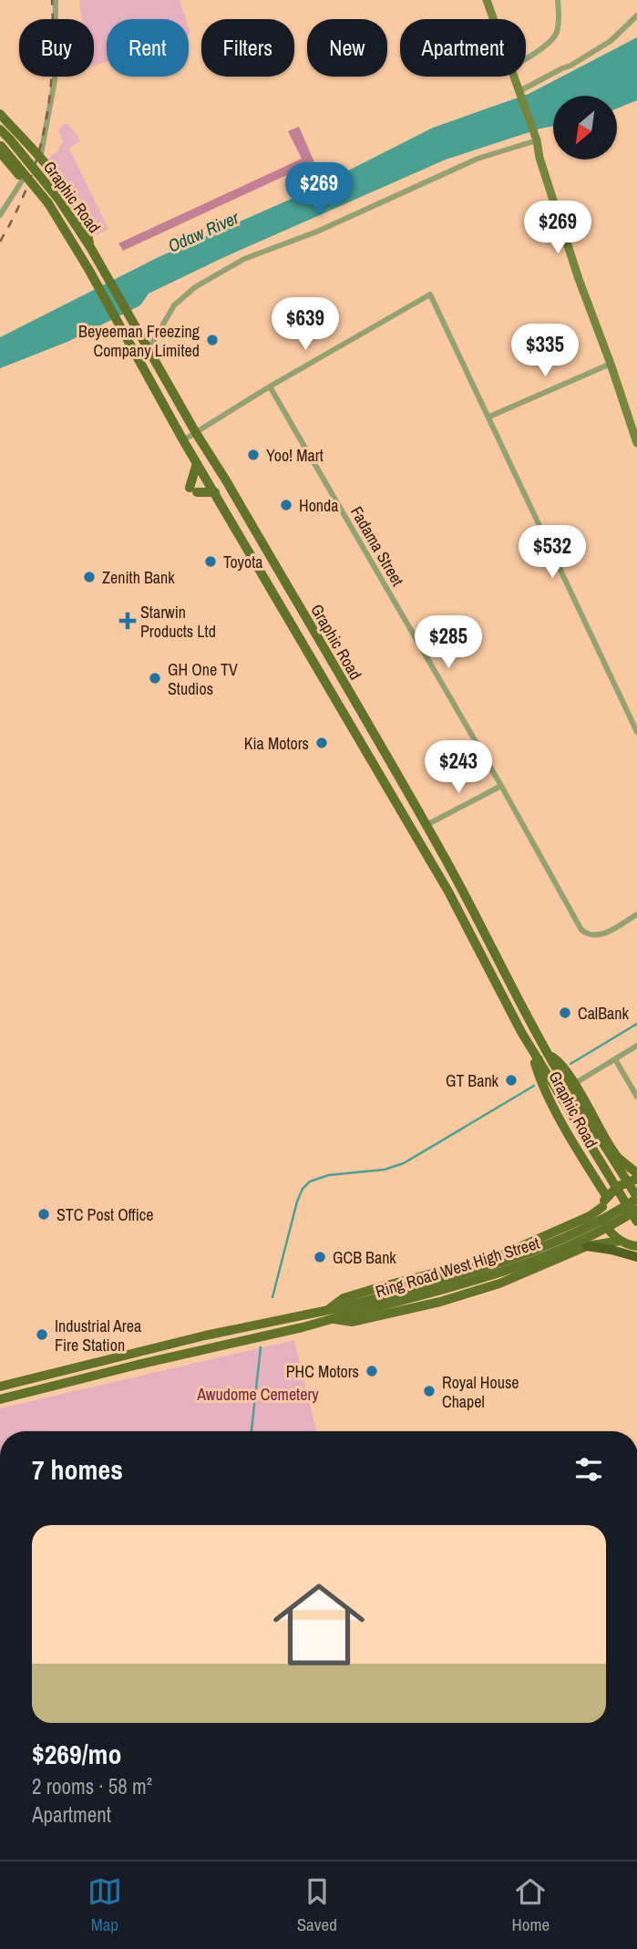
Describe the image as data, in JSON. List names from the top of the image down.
{
  "streets": {
    "main road": ["Graphic Road", "Ring Road West High Street"],
    "street": ["Fadama Street"]
  },
  "water": ["Odaw River"],
  "parks": ["Awudome Cemetery"],
  "places": {
    "other": [
      "Beyeeman Freezing Company Limited",
      "Yoo! Mart",
      "Honda",
      "Toyota",
      "Zenith Bank",
      "GH One TV Studios",
      "Kia Motors",
      "CalBank",
      "GT Bank",
      "STC Post Office",
      "GCB Bank",
      "Industrial Area Fire Station",
      "PHC Motors",
      "Royal House Chapel"
    ],
    "health": ["Starwin Products Ltd"]
  },
  "north": "bottom left",
  "page": {
    "chip": [
      "Buy",
      "Rent",
      "Filters",
      "New",
      "Apartment"
    ],
    "price": [
      "$269",
      "$269",
      "$639",
      "$335",
      "$532",
      "$285",
      "$243"
    ],
    "heading": "7 homes",
    "list": [
      {
        "name": "$269/mo",
        "note": "2 rooms · 58 m² · Apartment"
      }
    ],
    "tabs": ["Map", "Saved", "Home"]
  }
}
